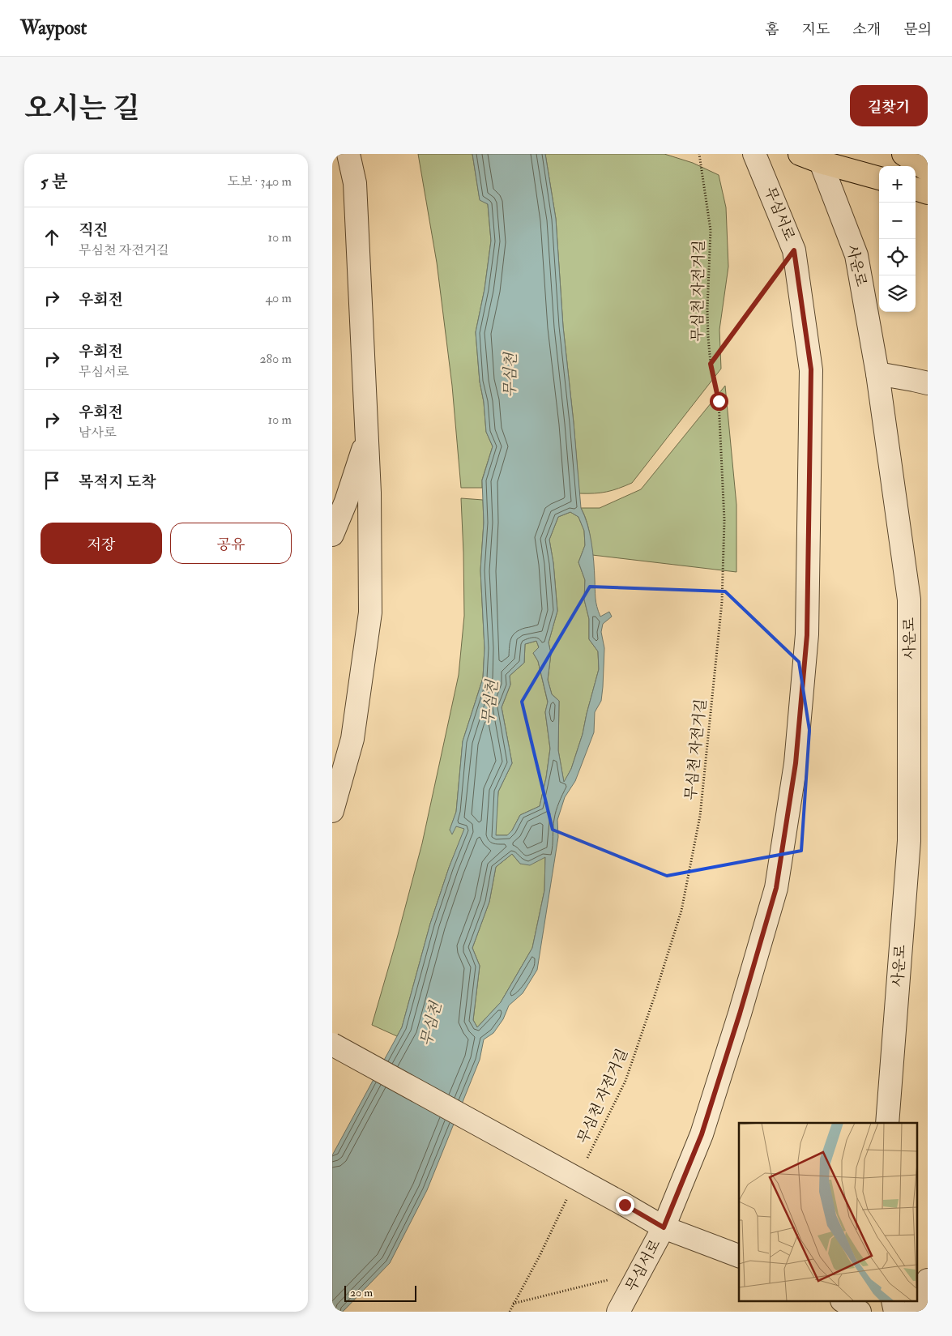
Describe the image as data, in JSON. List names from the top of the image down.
{
  "streets": {
    "street": ["무심서로", "사운로"],
    "path": ["무심천 자전거길"]
  },
  "water": ["무심천"],
  "scale_bar": "20 m",
  "page": {
    "header": "Waypost",
    "nav": [
      "홈",
      "지도",
      "소개",
      "문의"
    ],
    "title": "오시는 길",
    "buttons": [
      "길찾기",
      ["저장", "공유"]
    ],
    "heading": ["5 분", "도보 · 340 m"],
    "map_buttons": ["+", "−"],
    "list": [
      ["직진", "무심천 자전거길", "10 m"],
      ["우회전", "40 m"],
      ["우회전", "무심서로", "280 m"],
      ["우회전", "남사로", "10 m"],
      "목적지 도착"
    ],
    "scale": "20 m"
  }
}
